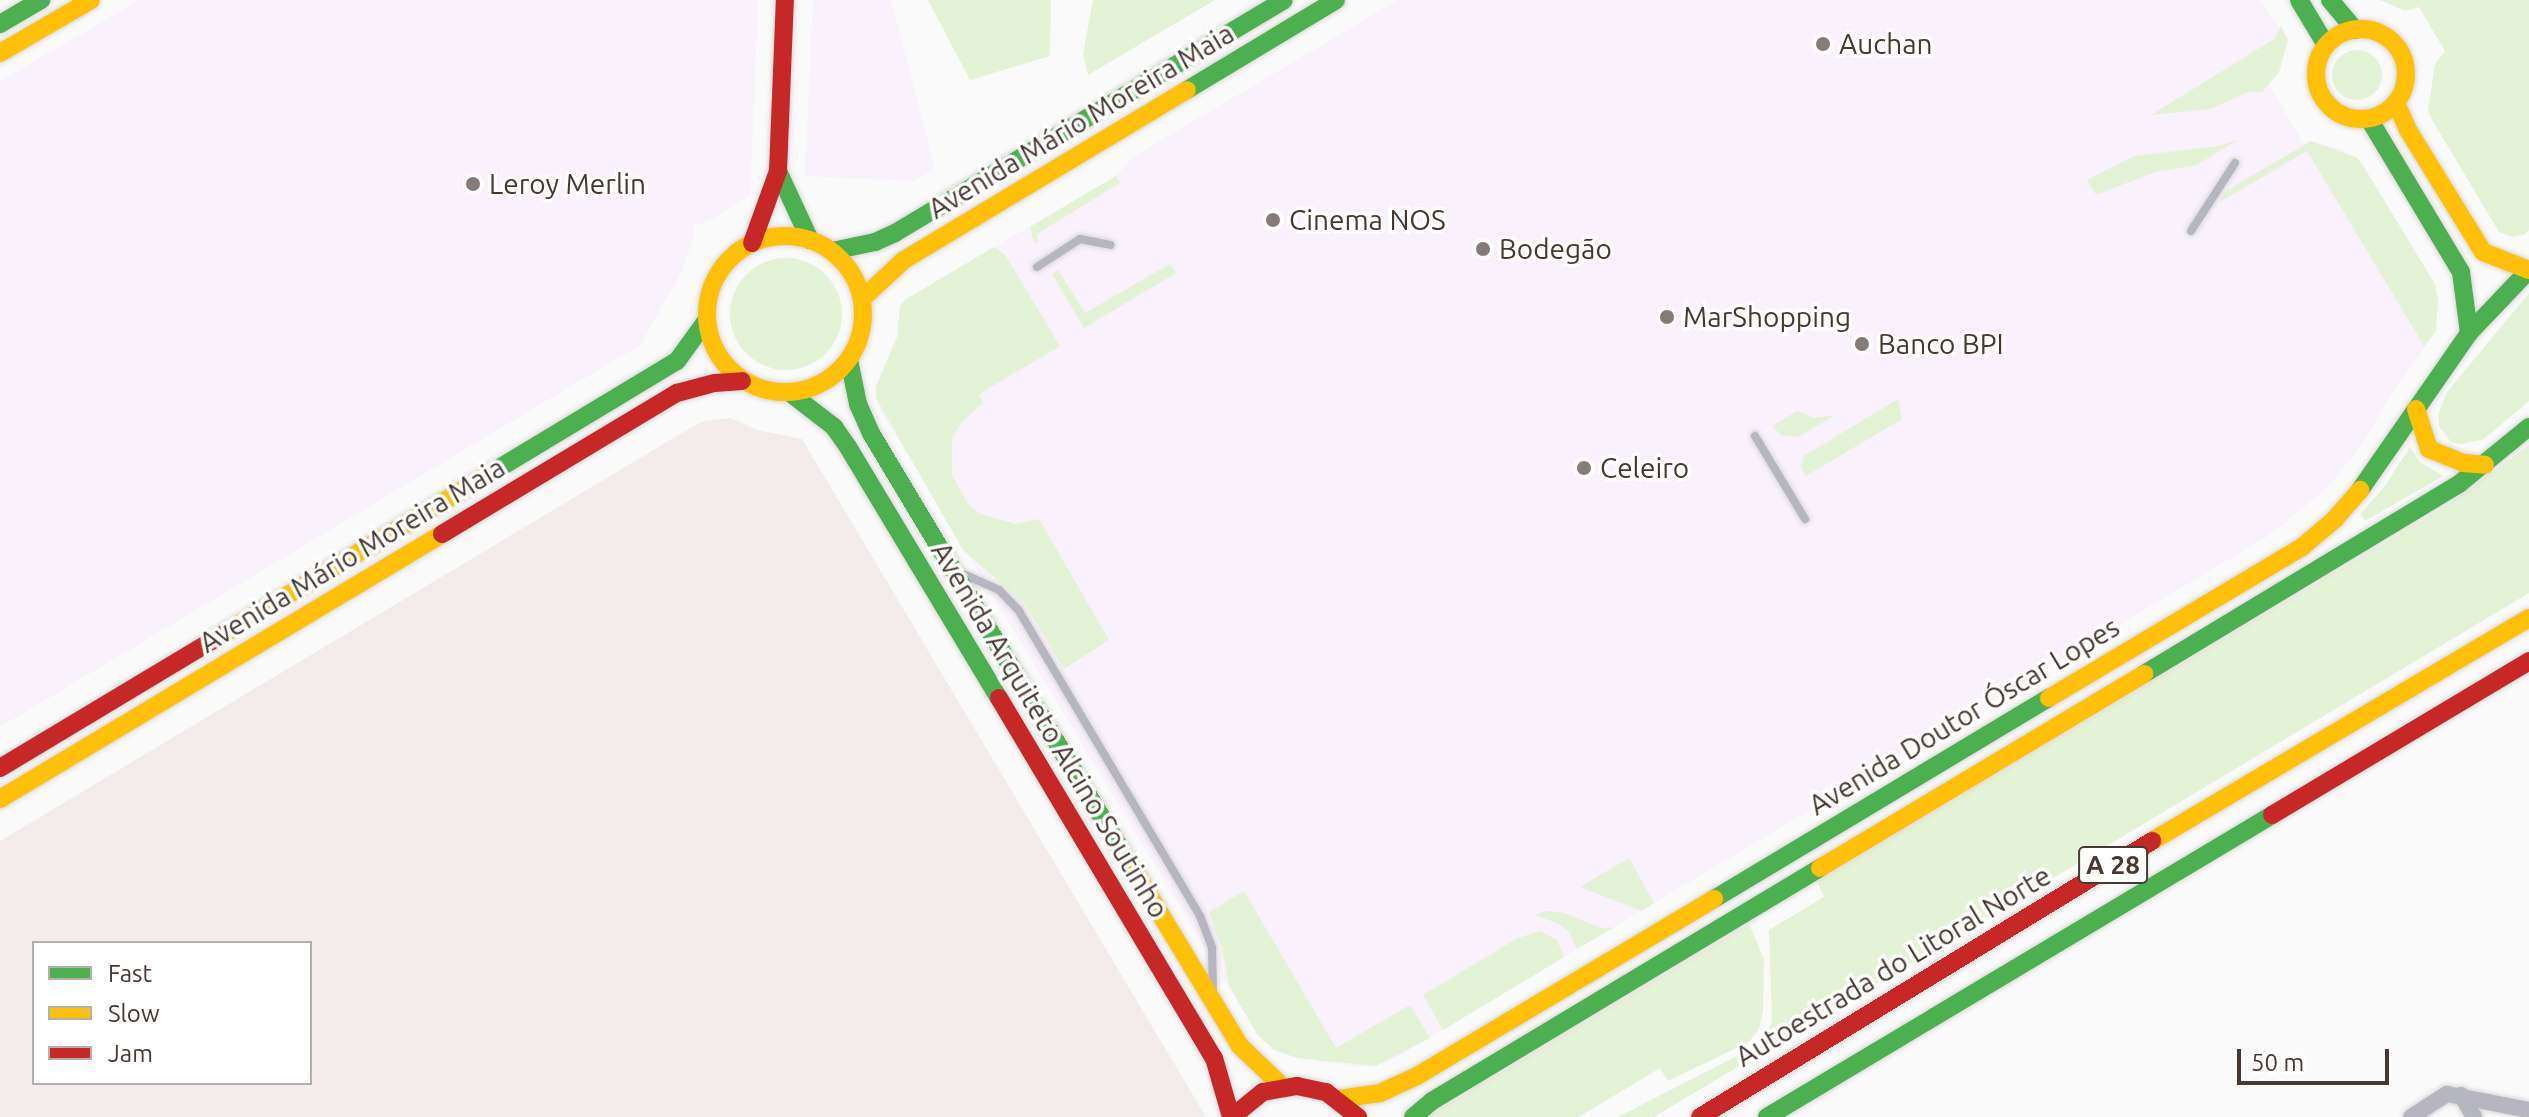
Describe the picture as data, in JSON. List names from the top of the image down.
{
  "streets": {
    "main road": [
      "Avenida Mário Moreira Maia",
      "Avenida Doutor Óscar Lopes",
      "Avenida Arquiteto Alcino Soutinho",
      "A 28",
      "Autoestrada do Litoral Norte"
    ]
  },
  "crossings": [
    ["Avenida Mário Moreira Maia", "Avenida Arquiteto Alcino Soutinho"]
  ],
  "places": [
    "Auchan",
    "Leroy Merlin",
    "Cinema NOS",
    "Bodegão",
    "MarShopping",
    "Banco BPI",
    "Celeiro"
  ],
  "legend": ["Fast", "Slow", "Jam"],
  "scale_bar": "50 m"
}
